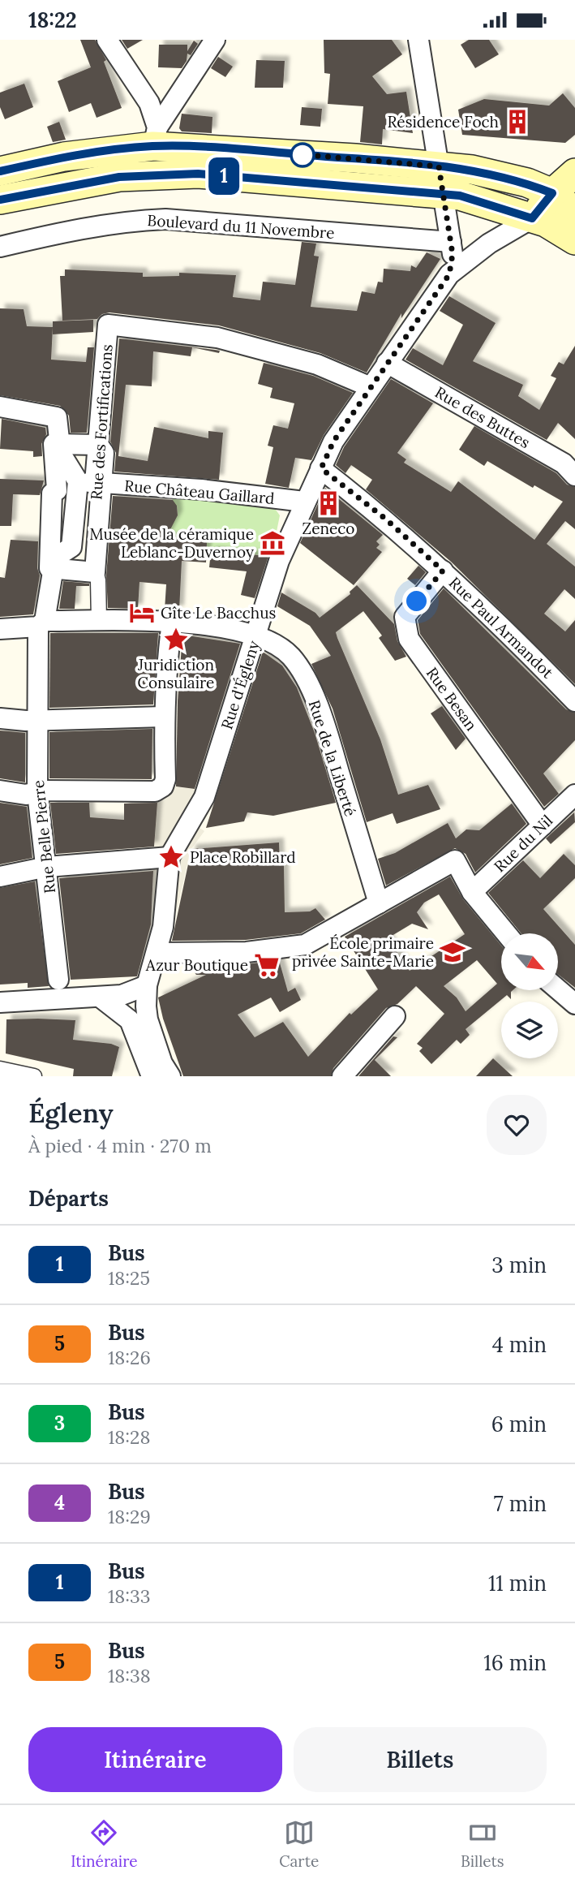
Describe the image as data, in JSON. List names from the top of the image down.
{
  "streets": {
    "street": [
      "Boulevard du 11 Novembre",
      "Rue des Buttes",
      "Rue des Fortifications",
      "Rue Château Gaillard",
      "Rue Paul Armandot",
      "Rue d'Égleny",
      "Rue Besan",
      "Rue de la Liberté",
      "Rue Belle Pierre",
      "Rue du Nil"
    ]
  },
  "crossings": [
    ["Rue des Buttes", "Rue d'Égleny"],
    ["Rue des Fortifications", "Rue Château Gaillard"],
    ["Rue des Fortifications", "Rue d'Égleny"],
    ["Rue Château Gaillard", "Rue d'Égleny"],
    ["Rue Paul Armandot", "Rue d'Égleny"],
    ["Rue Paul Armandot", "Rue Besan"],
    ["Rue d'Égleny", "Rue de la Liberté"],
    ["Rue Besan", "Rue du Nil"]
  ],
  "places": {
    "building": ["Résidence Foch", "Zeneco"],
    "museum": ["Musée de la céramique Leblanc-Duvernoy"],
    "hotel": ["Gîte Le Bacchus"],
    "place": ["Juridiction Consulaire", "Place Robillard"],
    "school or university": ["École primaire privée Sainte-Marie"],
    "supermarket": ["Azur Boutique"]
  },
  "lines": ["bus line 1"],
  "north": "bottom right",
  "page": {
    "status": "18:22",
    "on_map": "1",
    "heading": [
      ["Égleny", "À pied · 4 min · 270 m"],
      "Départs"
    ],
    "list": [
      {
        "mark": "1",
        "name": "Bus",
        "note": "18:25",
        "value": "3 min"
      },
      {
        "mark": "5",
        "name": "Bus",
        "note": "18:26",
        "value": "4 min"
      },
      {
        "mark": "3",
        "name": "Bus",
        "note": "18:28",
        "value": "6 min"
      },
      {
        "mark": "4",
        "name": "Bus",
        "note": "18:29",
        "value": "7 min"
      },
      {
        "mark": "1",
        "name": "Bus",
        "note": "18:33",
        "value": "11 min"
      },
      {
        "mark": "5",
        "name": "Bus",
        "note": "18:38",
        "value": "16 min"
      }
    ],
    "buttons": ["Itinéraire", "Billets"],
    "tabs": ["Itinéraire", "Carte", "Billets"]
  }
}
